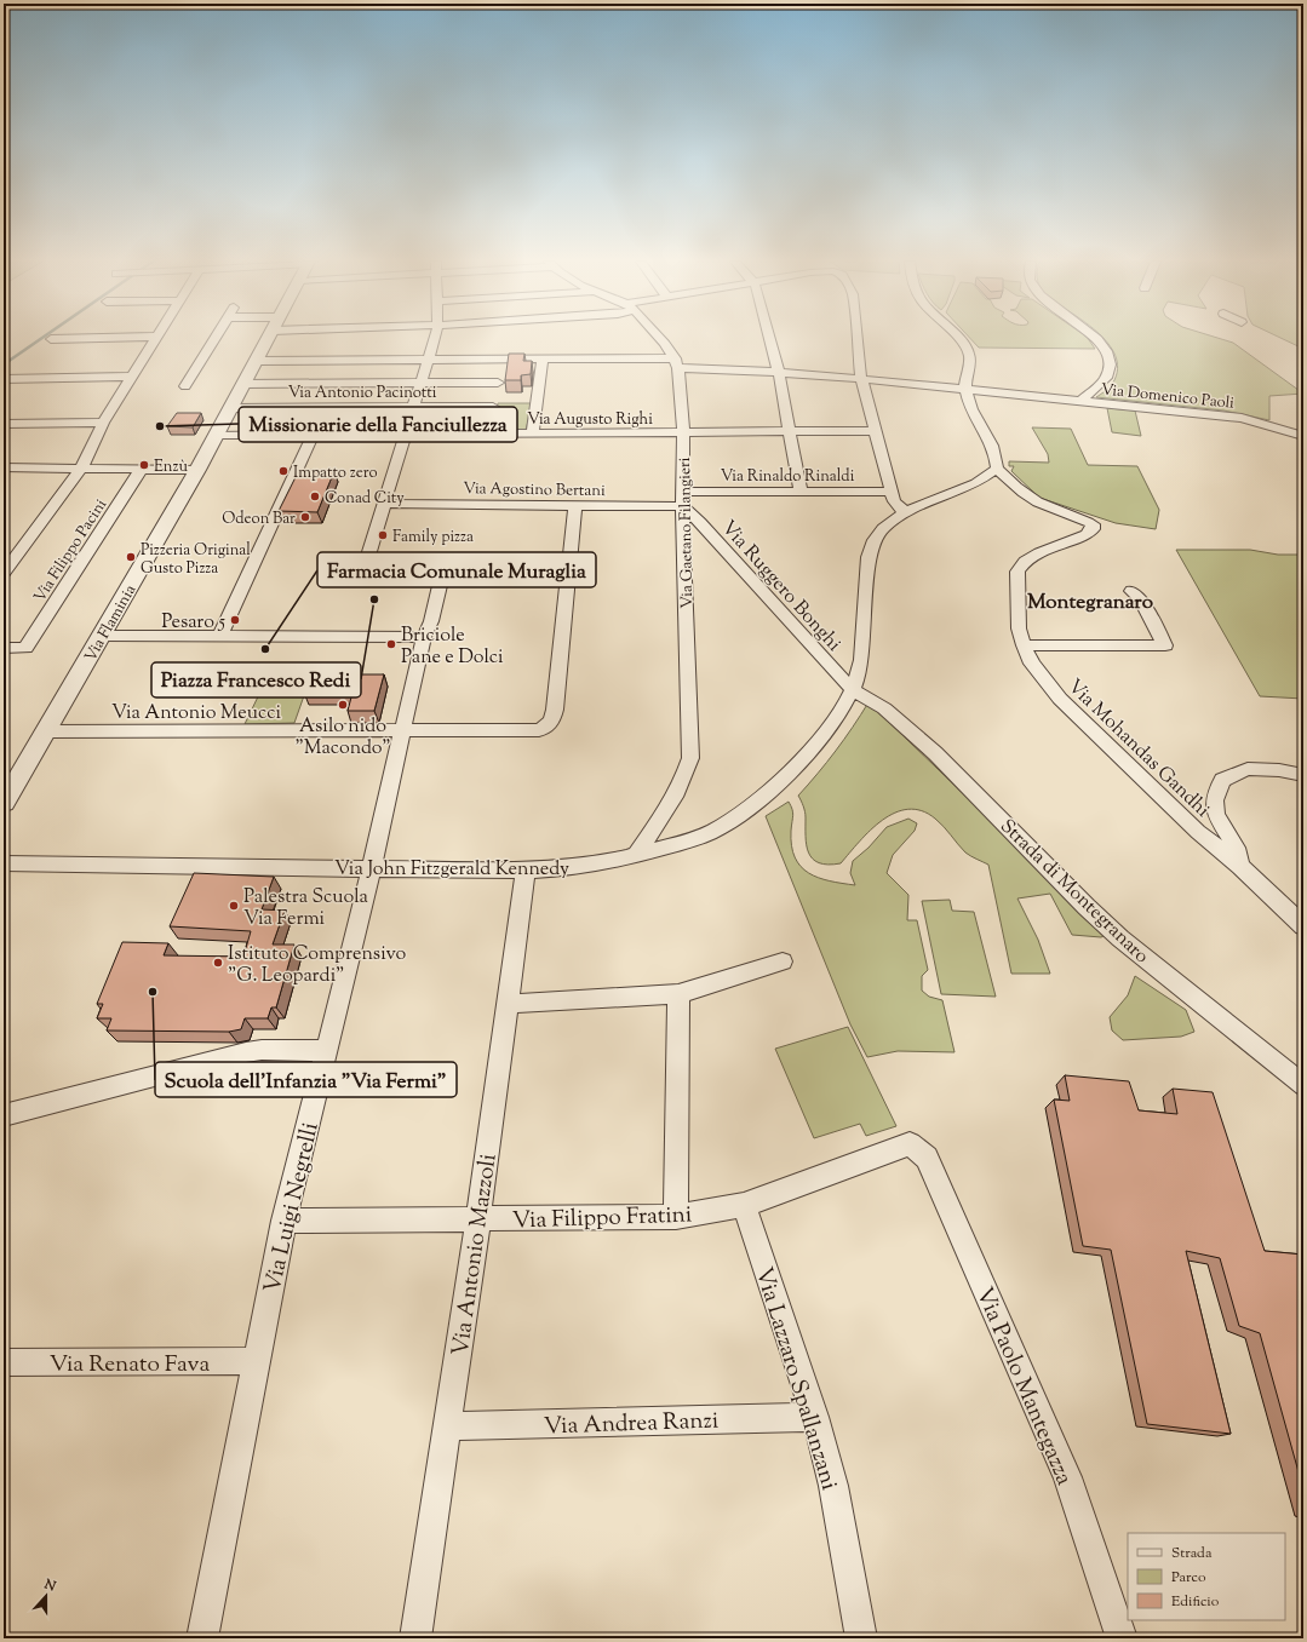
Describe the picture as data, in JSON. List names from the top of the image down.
{
  "streets": {
    "street": [
      "Via Antonio Pacinotti",
      "Via Domenico Paoli",
      "Via Augusto Righi",
      "Via Rinaldo Rinaldi",
      "Via Agostino Bertani",
      "Via Gaetano Filangieri",
      "Via Filippo Pacini",
      "Via Ruggero Bonghi",
      "Via Flaminia",
      "Via Antonio Meucci",
      "Via Mohandas Gandhi",
      "Via John Fitzgerald Kennedy",
      "Strada di Montegranaro",
      "Via Luigi Negrelli",
      "Via Filippo Fratini",
      "Via Antonio Mazzoli",
      "Via Renato Fava",
      "Via Lazzaro Spallanzani",
      "Via Paolo Mantegazza",
      "Via Andrea Ranzi"
    ]
  },
  "crossings": [
    ["Via Antonio Pacinotti", "Via Flaminia"],
    ["Via Domenico Paoli", "Via Gaetano Filangieri"],
    ["Via Domenico Paoli", "Via Flaminia"],
    ["Via Augusto Righi", "Via Gaetano Filangieri"],
    ["Via Augusto Righi", "Via Flaminia"],
    ["Via Rinaldo Rinaldi", "Via Agostino Bertani"],
    ["Via Rinaldo Rinaldi", "Via Gaetano Filangieri"],
    ["Via Rinaldo Rinaldi", "Via Ruggero Bonghi"],
    ["Via Agostino Bertani", "Via Gaetano Filangieri"],
    ["Via Agostino Bertani", "Via Ruggero Bonghi"],
    ["Via Gaetano Filangieri", "Via Ruggero Bonghi"],
    ["Via Gaetano Filangieri", "Via John Fitzgerald Kennedy"],
    ["Via Ruggero Bonghi", "Via John Fitzgerald Kennedy"],
    ["Via Ruggero Bonghi", "Strada di Montegranaro"],
    ["Via Flaminia", "Via Antonio Meucci"],
    ["Via Antonio Meucci", "Via Luigi Negrelli"],
    ["Via Mohandas Gandhi", "Via John Fitzgerald Kennedy"],
    ["Via John Fitzgerald Kennedy", "Strada di Montegranaro"],
    ["Via John Fitzgerald Kennedy", "Via Luigi Negrelli"],
    ["Via John Fitzgerald Kennedy", "Via Antonio Mazzoli"],
    ["Via Luigi Negrelli", "Via Filippo Fratini"],
    ["Via Luigi Negrelli", "Via Renato Fava"],
    ["Via Filippo Fratini", "Via Antonio Mazzoli"],
    ["Via Filippo Fratini", "Via Lazzaro Spallanzani"],
    ["Via Filippo Fratini", "Via Paolo Mantegazza"],
    ["Via Antonio Mazzoli", "Via Andrea Ranzi"],
    ["Via Lazzaro Spallanzani", "Via Andrea Ranzi"]
  ],
  "districts": ["Montegranaro"],
  "places": [
    "Missionarie della Fanciullezza",
    "Enzù",
    "Impatto zero",
    "Conad City",
    "Odeon Bar",
    "Family pizza",
    "Pizzeria Original Gusto Pizza",
    "Piazza Francesco Redi",
    "Pesaro 5",
    "Briciole Pane e Dolci",
    "Farmacia Comunale Muraglia",
    "Asilo nido \"Macondo\"",
    "Palestra Scuola Via Fermi",
    "Istituto Comprensivo \"G. Leopardi\"",
    "Scuola dell'Infanzia \"Via Fermi\""
  ],
  "legend": ["Strada", "Parco", "Edificio"],
  "north": "top"
}
